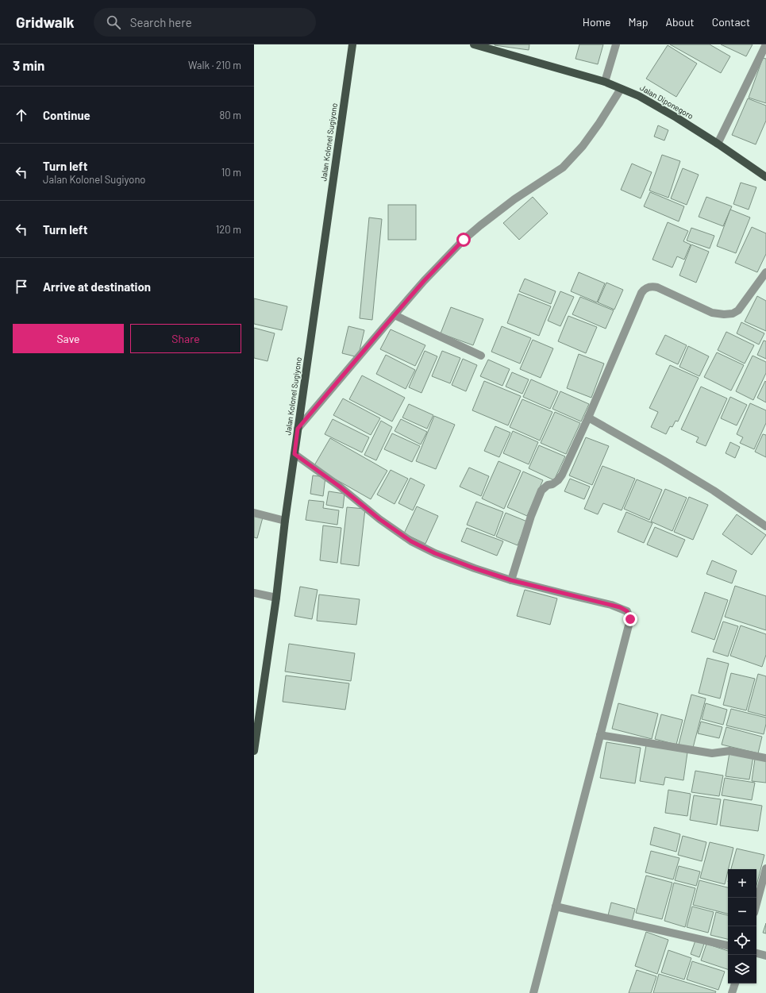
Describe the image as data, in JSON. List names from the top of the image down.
{
  "streets": {
    "main road": ["Jalan Diponegoro", "Jalan Kolonel Sugiyono"]
  },
  "page": {
    "header": "Gridwalk",
    "search": "Search here",
    "nav": [
      "Home",
      "Map",
      "About",
      "Contact"
    ],
    "heading": ["3 min", "Walk · 210 m"],
    "list": [
      ["Continue", "80 m"],
      ["Turn left", "Jalan Kolonel Sugiyono", "10 m"],
      ["Turn left", "120 m"],
      "Arrive at destination"
    ],
    "buttons": ["Save", "Share"],
    "map_buttons": ["+", "−"]
  }
}
